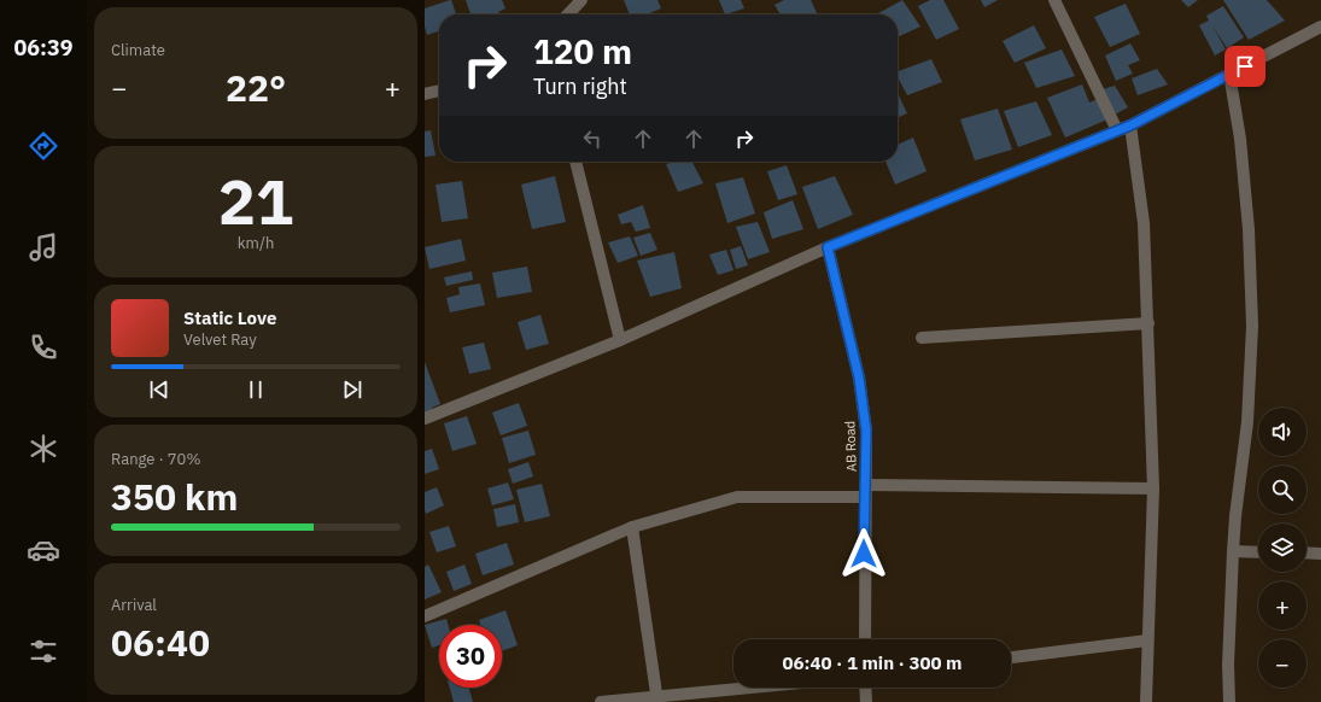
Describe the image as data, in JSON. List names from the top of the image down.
{
  "streets": {
    "street": ["AB Road"]
  },
  "page": {
    "tabs": "06:39",
    "tile": [
      "Climate",
      ["21", "km/h"],
      ["Range · 70%", "350 km"],
      ["Arrival", "06:40"]
    ],
    "turn": ["120 m", "Turn right"],
    "heat": ["−", "22°", "+"],
    "song": ["Static Love", "Velvet Ray"],
    "map_buttons": ["+", "−"],
    "limit": "30",
    "trip": "06:40 · 1 min · 300 m"
  }
}
